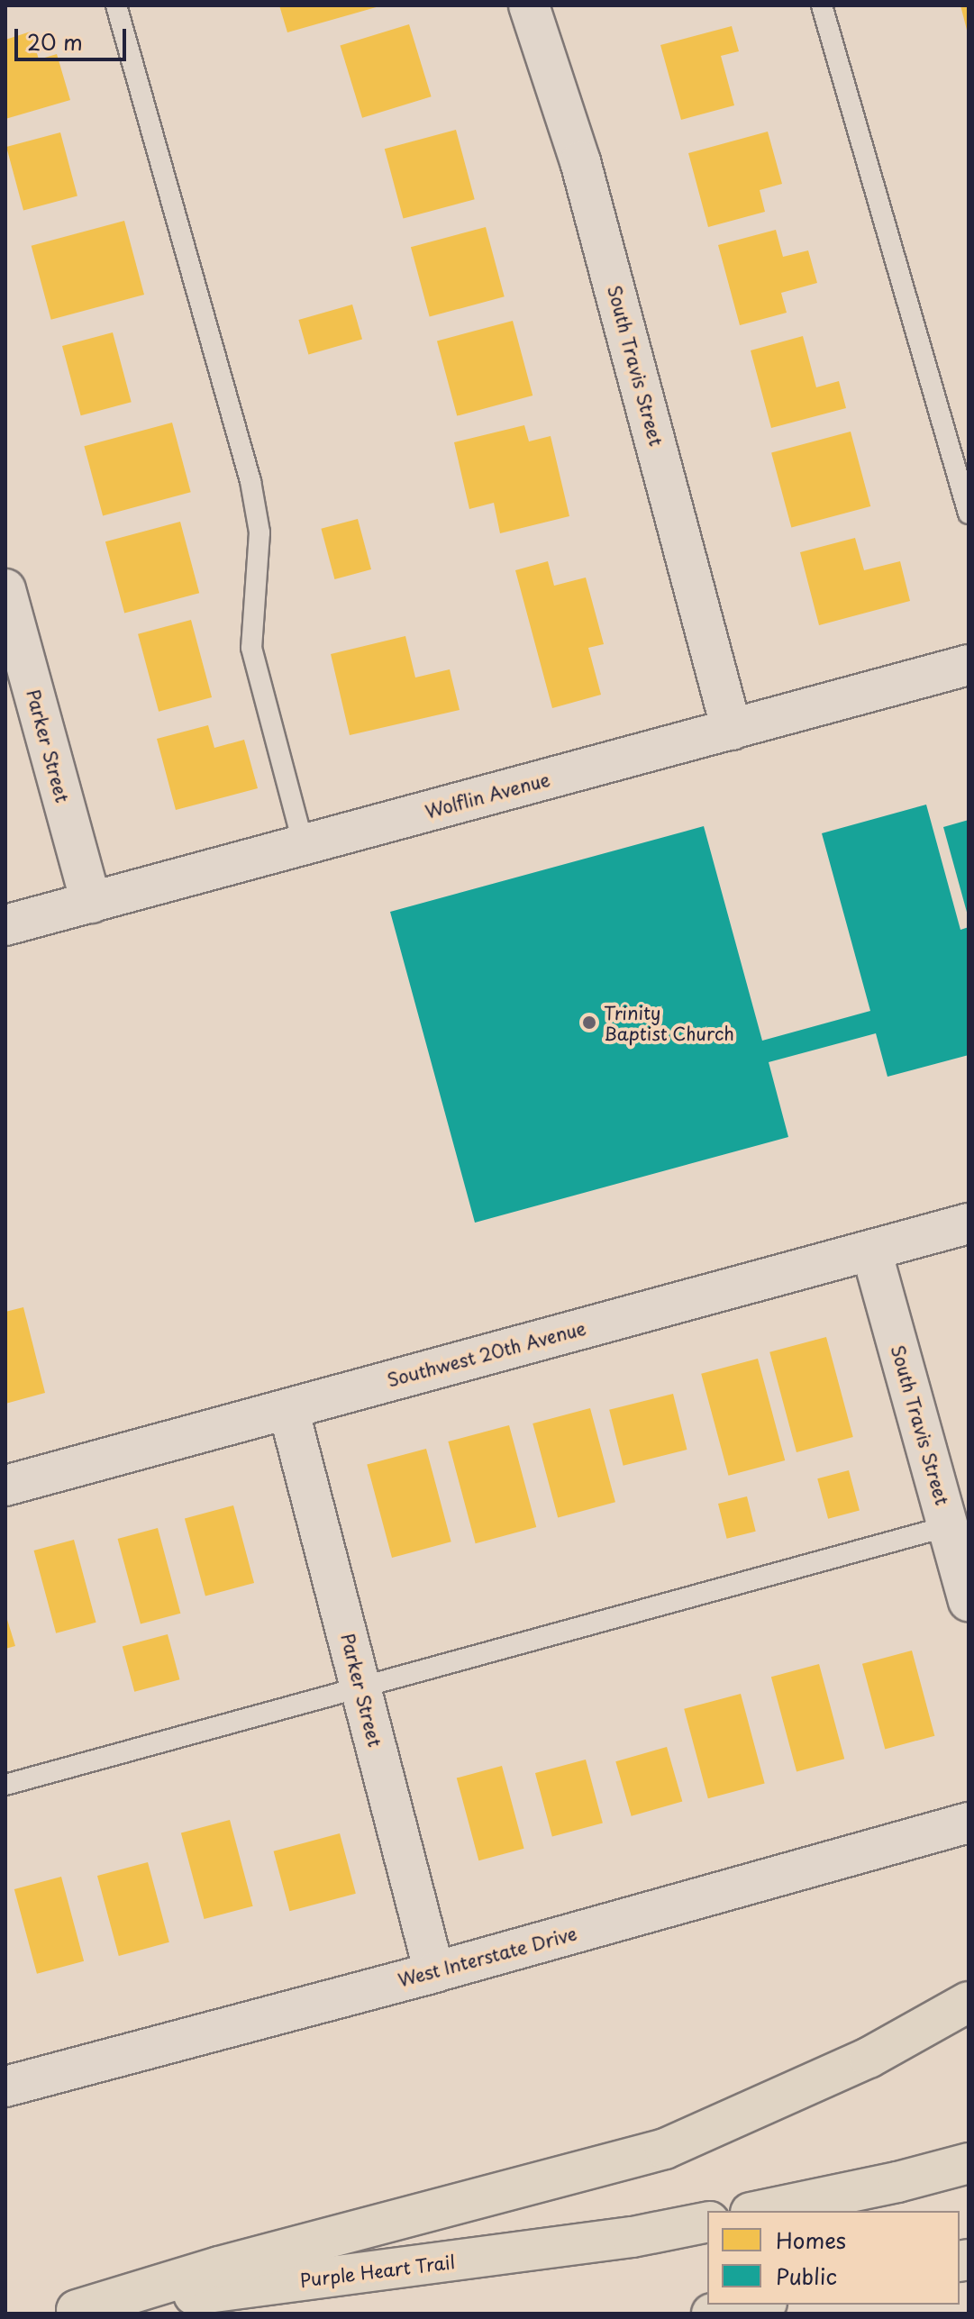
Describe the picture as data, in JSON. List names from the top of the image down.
{
  "streets": {
    "highway": ["Purple Heart Trail"],
    "main road": [
      "South Travis Street",
      "Parker Street",
      "Wolflin Avenue",
      "Southwest 20th Avenue",
      "West Interstate Drive"
    ]
  },
  "crossings": [
    ["South Travis Street", "Wolflin Avenue"],
    ["South Travis Street", "Southwest 20th Avenue"],
    ["Parker Street", "Wolflin Avenue"],
    ["Parker Street", "Southwest 20th Avenue"],
    ["Parker Street", "West Interstate Drive"]
  ],
  "places": ["Trinity Baptist Church"],
  "legend": ["Homes", "Public"],
  "scale_bar": "20 m"
}
